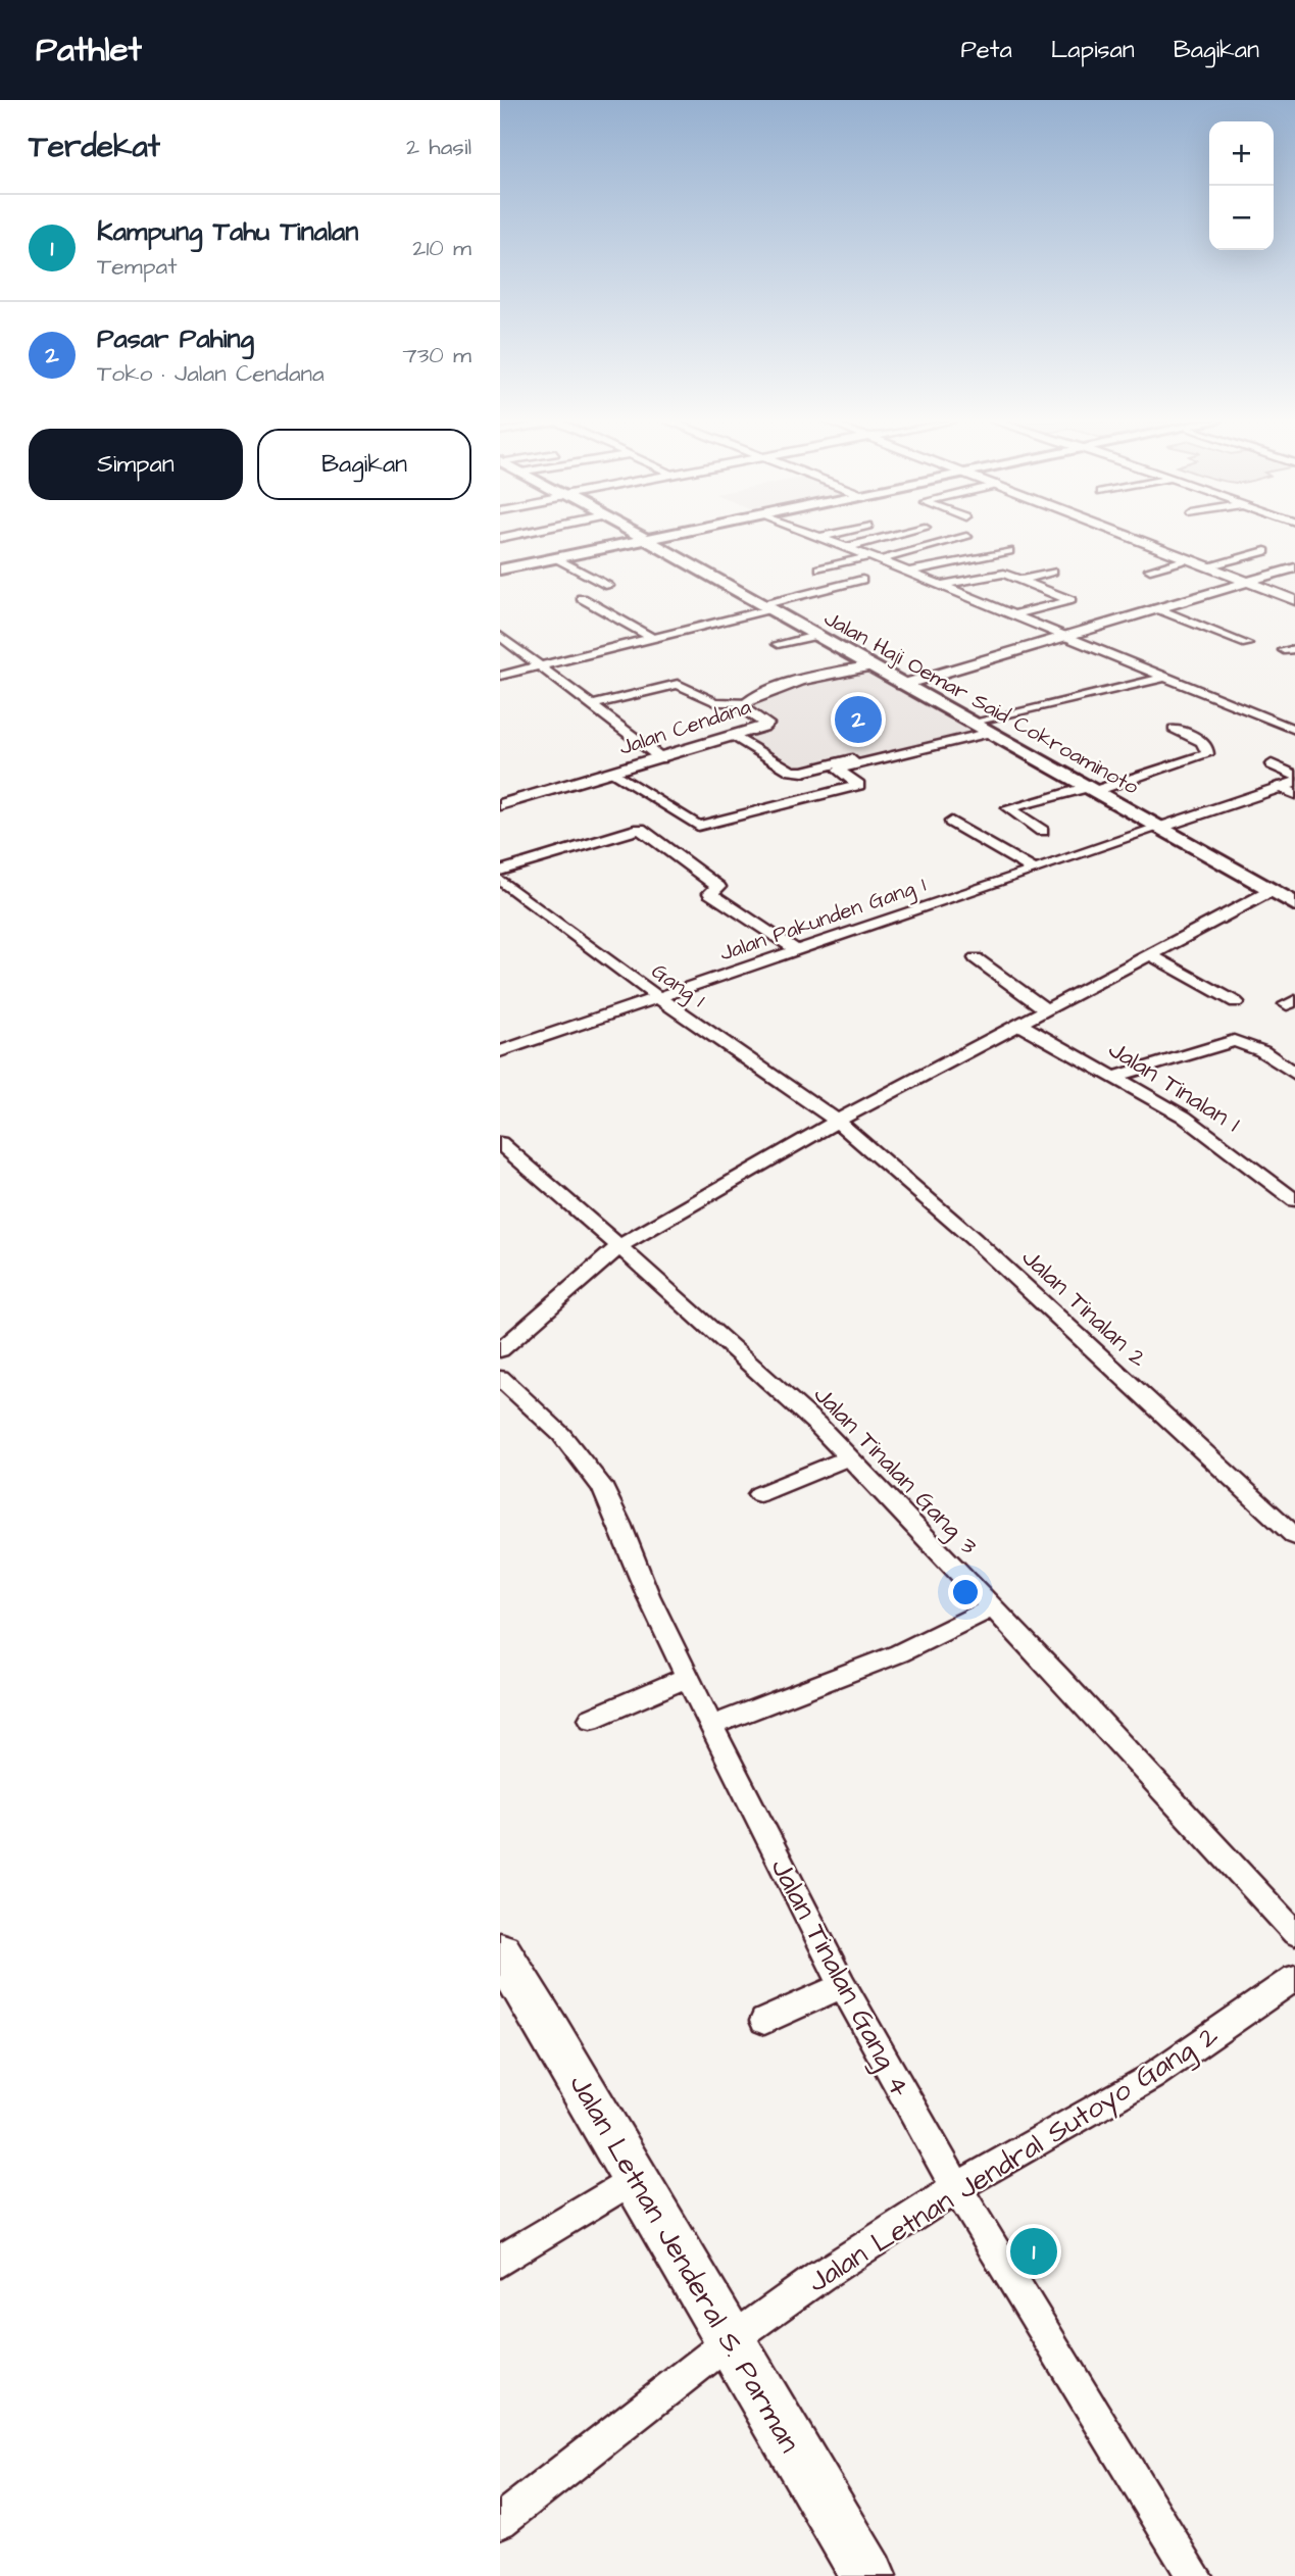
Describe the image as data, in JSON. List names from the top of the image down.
{
  "streets": {
    "main road": ["Jalan Haji Oemar Said Cokroaminoto", "Jalan Letnan Jenderal S. Parman"],
    "street": [
      "Jalan Cendana",
      "Jalan Pakunden Gang 1",
      "Gang 1",
      "Jalan Tinalan 1",
      "Jalan Tinalan 2",
      "Jalan Tinalan Gang 3",
      "Jalan Tinalan Gang 4",
      "Jalan Letnan Jendral Sutoyo Gang 2"
    ]
  },
  "crossings": [
    ["Jalan Haji Oemar Said Cokroaminoto", "Jalan Cendana"],
    ["Jalan Haji Oemar Said Cokroaminoto", "Jalan Pakunden Gang 1"],
    ["Jalan Pakunden Gang 1", "Gang 1"],
    ["Gang 1", "Jalan Tinalan 2"],
    ["Jalan Tinalan Gang 4", "Jalan Letnan Jendral Sutoyo Gang 2"],
    ["Jalan Letnan Jendral Sutoyo Gang 2", "Jalan Letnan Jenderal S. Parman"]
  ],
  "page": {
    "header": "Pathlet",
    "nav": ["Peta", "Lapisan", "Bagikan"],
    "heading": ["Terdekat", "2 hasil"],
    "map_buttons": ["+", "−"],
    "list": [
      {
        "mark": "1",
        "name": "Kampung Tahu Tinalan",
        "note": "Tempat",
        "value": "210 m"
      },
      {
        "mark": "2",
        "name": "Pasar Pahing",
        "note": "Toko · Jalan Cendana",
        "value": "730 m"
      }
    ],
    "buttons": ["Simpan", "Bagikan"],
    "pins": ["2", "1"]
  }
}
